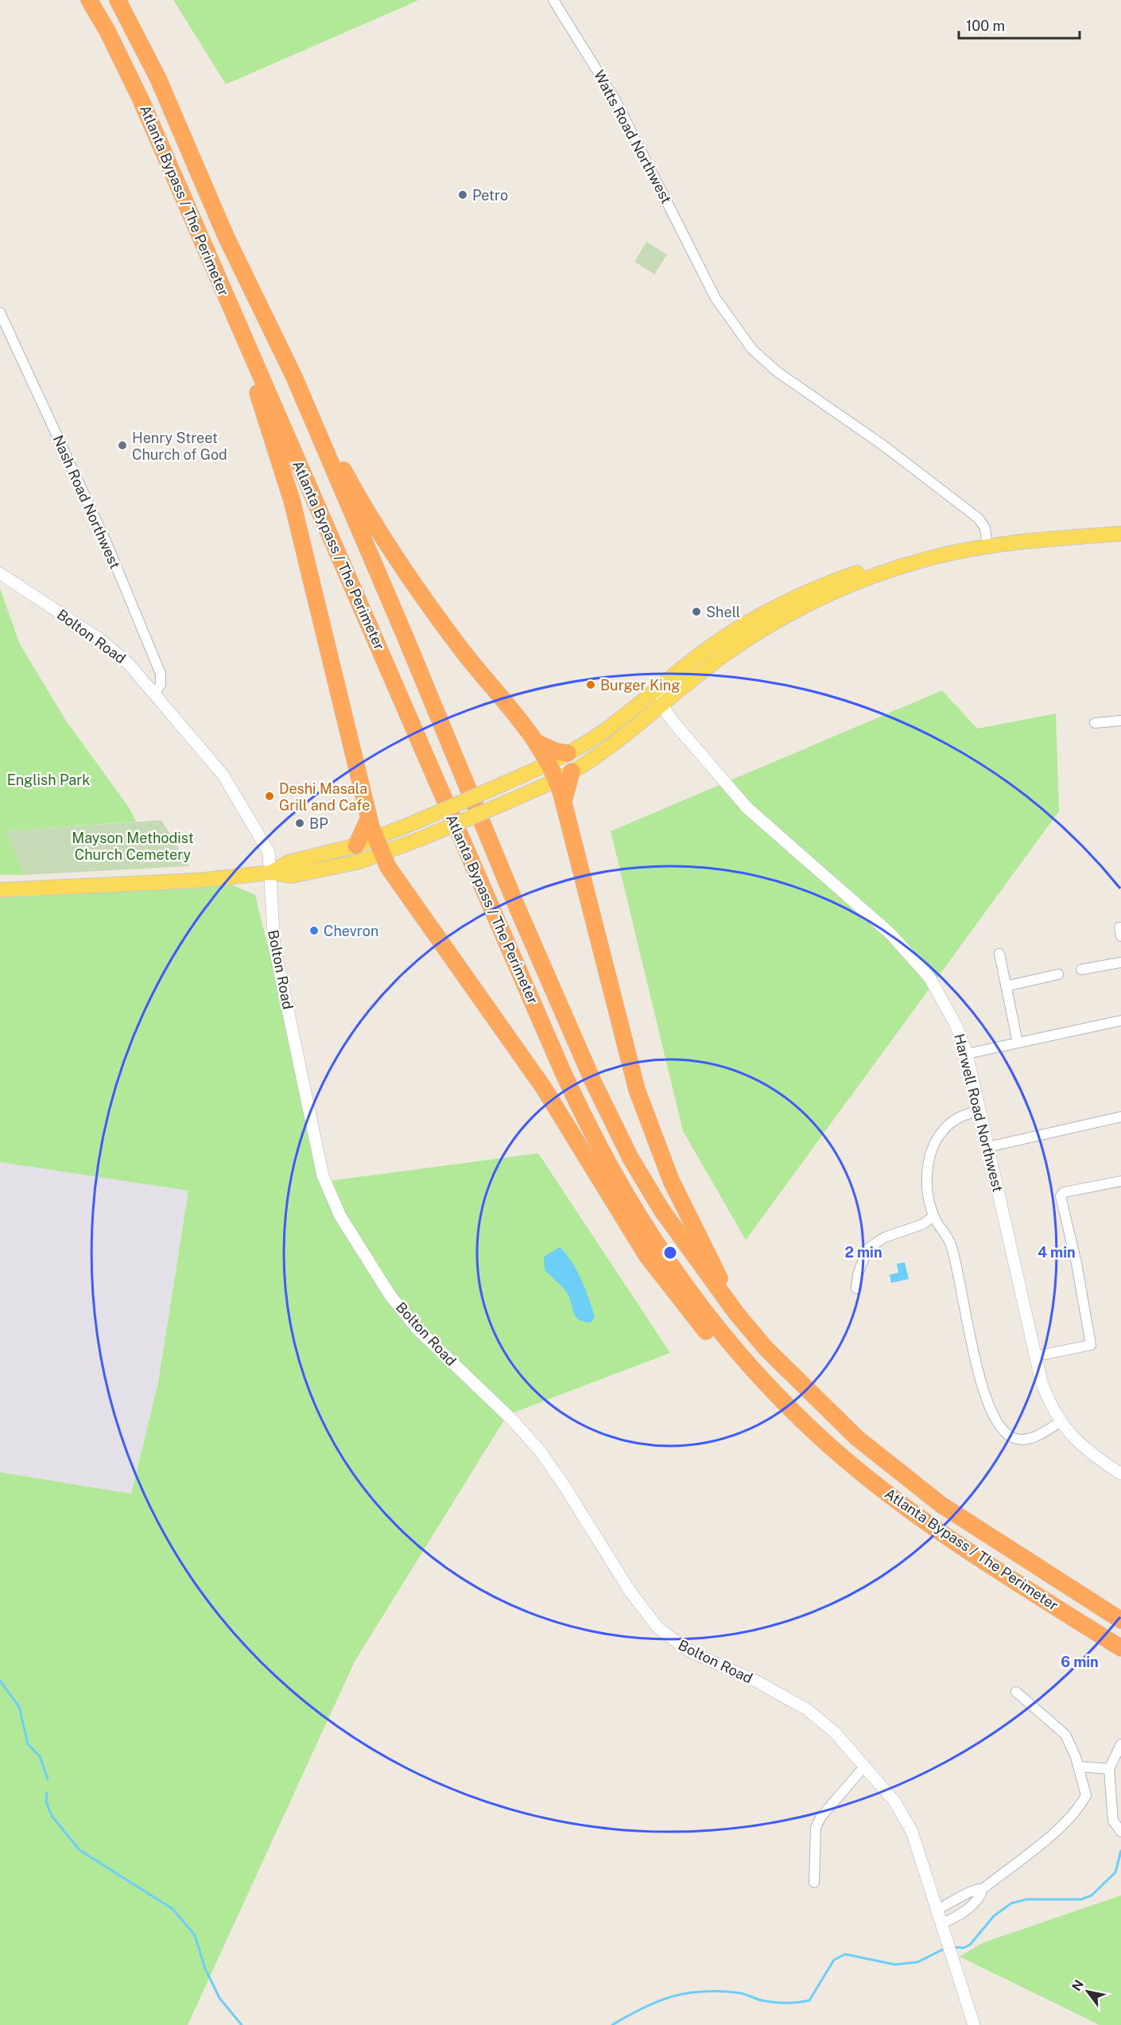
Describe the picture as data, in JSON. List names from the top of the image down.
{
  "streets": {
    "highway": ["Atlanta Bypass / The Perimeter"],
    "street": [
      "Watts Road Northwest",
      "Nash Road Northwest",
      "Bolton Road",
      "Harwell Road Northwest"
    ]
  },
  "crossings": [
    ["Nash Road Northwest", "Bolton Road"]
  ],
  "parks": ["English Park", "Mayson Methodist Church Cemetery"],
  "places": [
    "Petro",
    "Henry Street Church of God",
    "Shell",
    "Burger King",
    "Deshi Masala Grill and Cafe",
    "BP",
    "Chevron"
  ],
  "scale_bar": "100 m",
  "north": "top left",
  "rings": ["2 min", "4 min", "6 min"]
}
